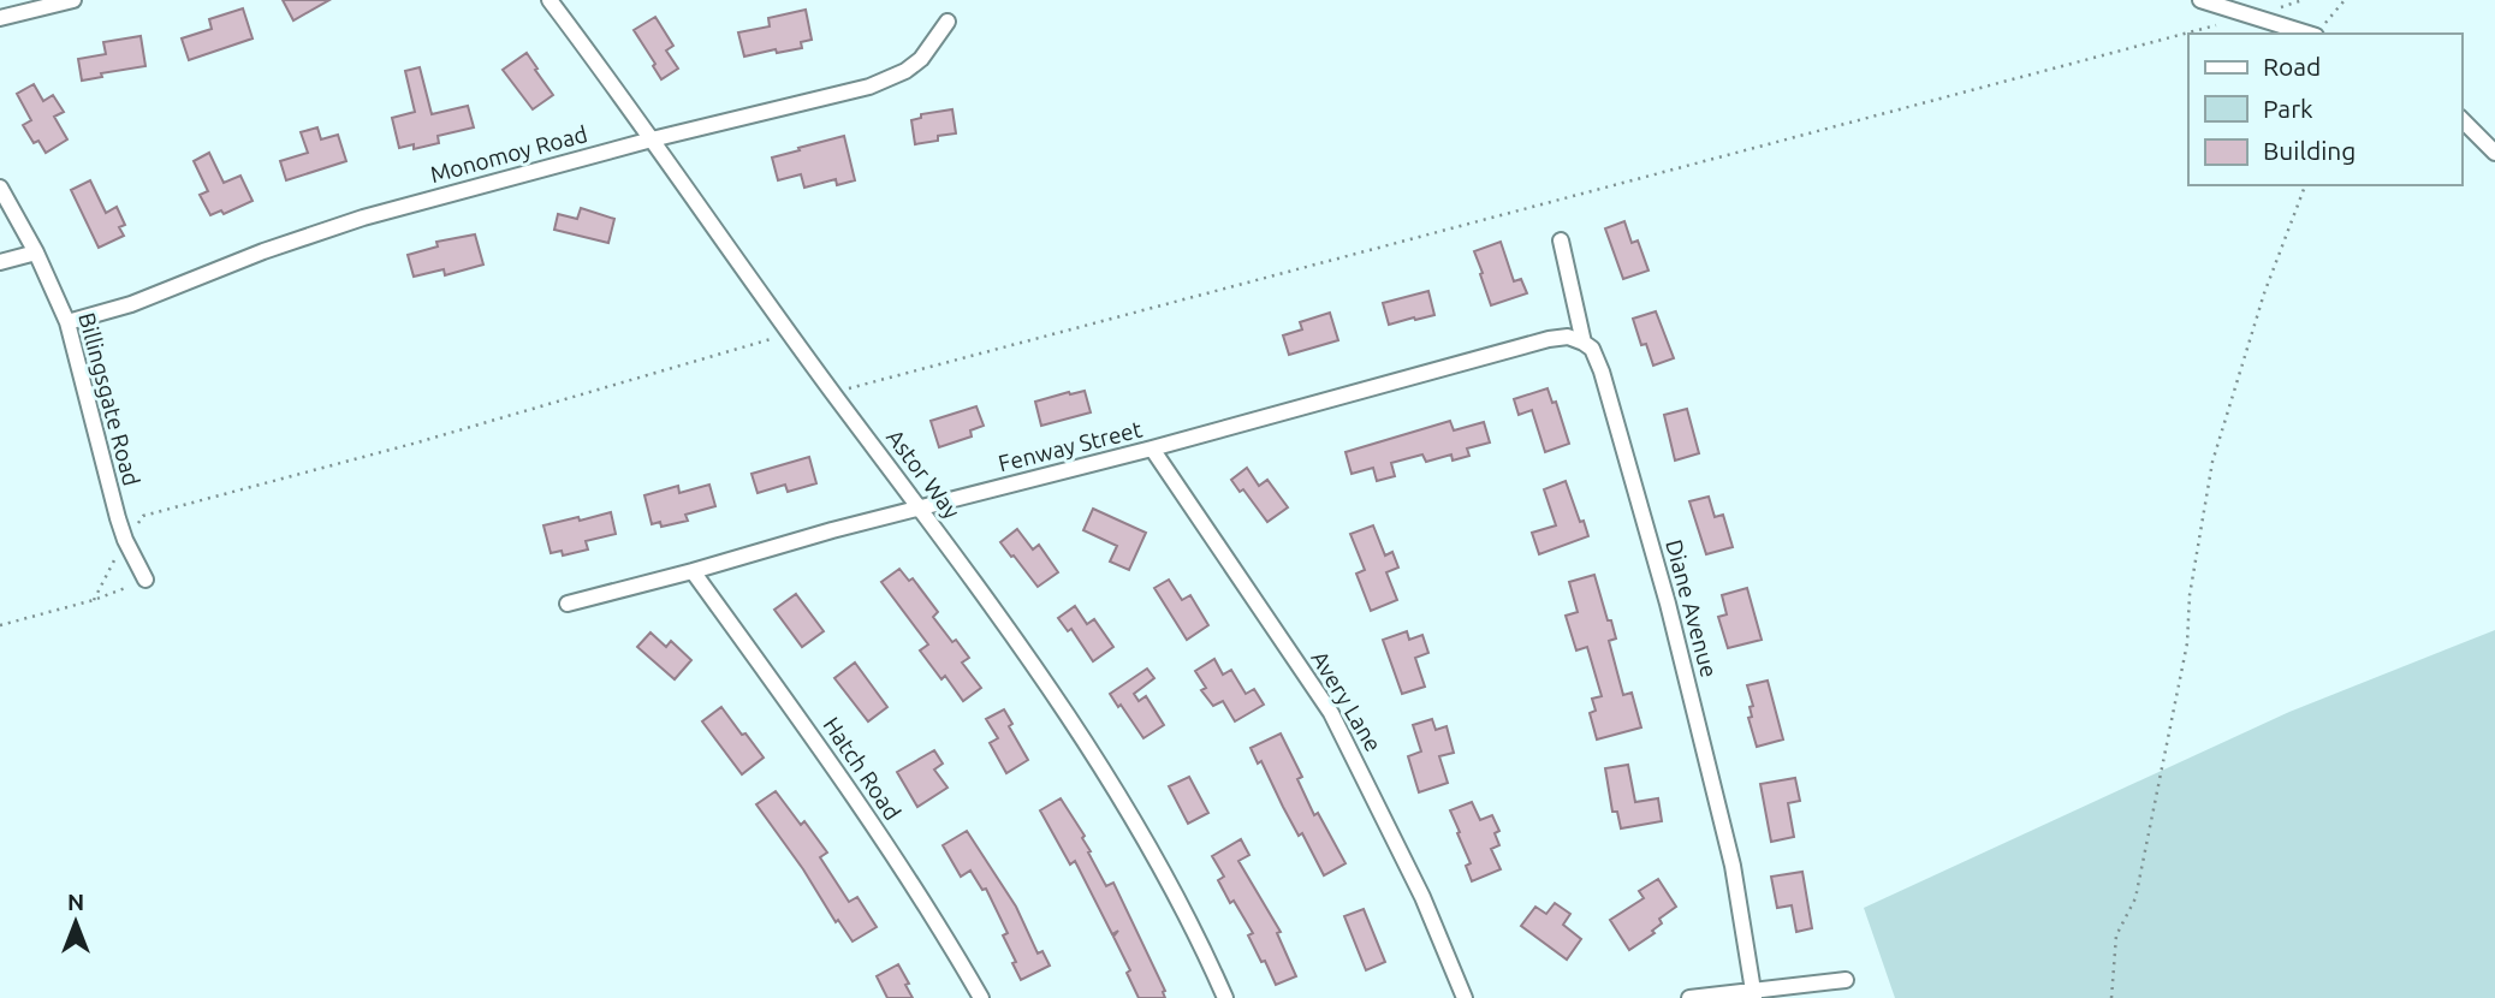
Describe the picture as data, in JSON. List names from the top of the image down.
{
  "streets": {
    "street": [
      "Monomoy Road",
      "Billingsgate Road",
      "Fenway Street",
      "Astor Way",
      "Diane Avenue",
      "Avery Lane",
      "Hatch Road"
    ]
  },
  "crossings": [
    ["Monomoy Road", "Billingsgate Road"],
    ["Monomoy Road", "Astor Way"],
    ["Fenway Street", "Astor Way"],
    ["Fenway Street", "Diane Avenue"],
    ["Fenway Street", "Avery Lane"],
    ["Fenway Street", "Hatch Road"]
  ],
  "legend": ["Road", "Park", "Building"],
  "north": "top"
}
